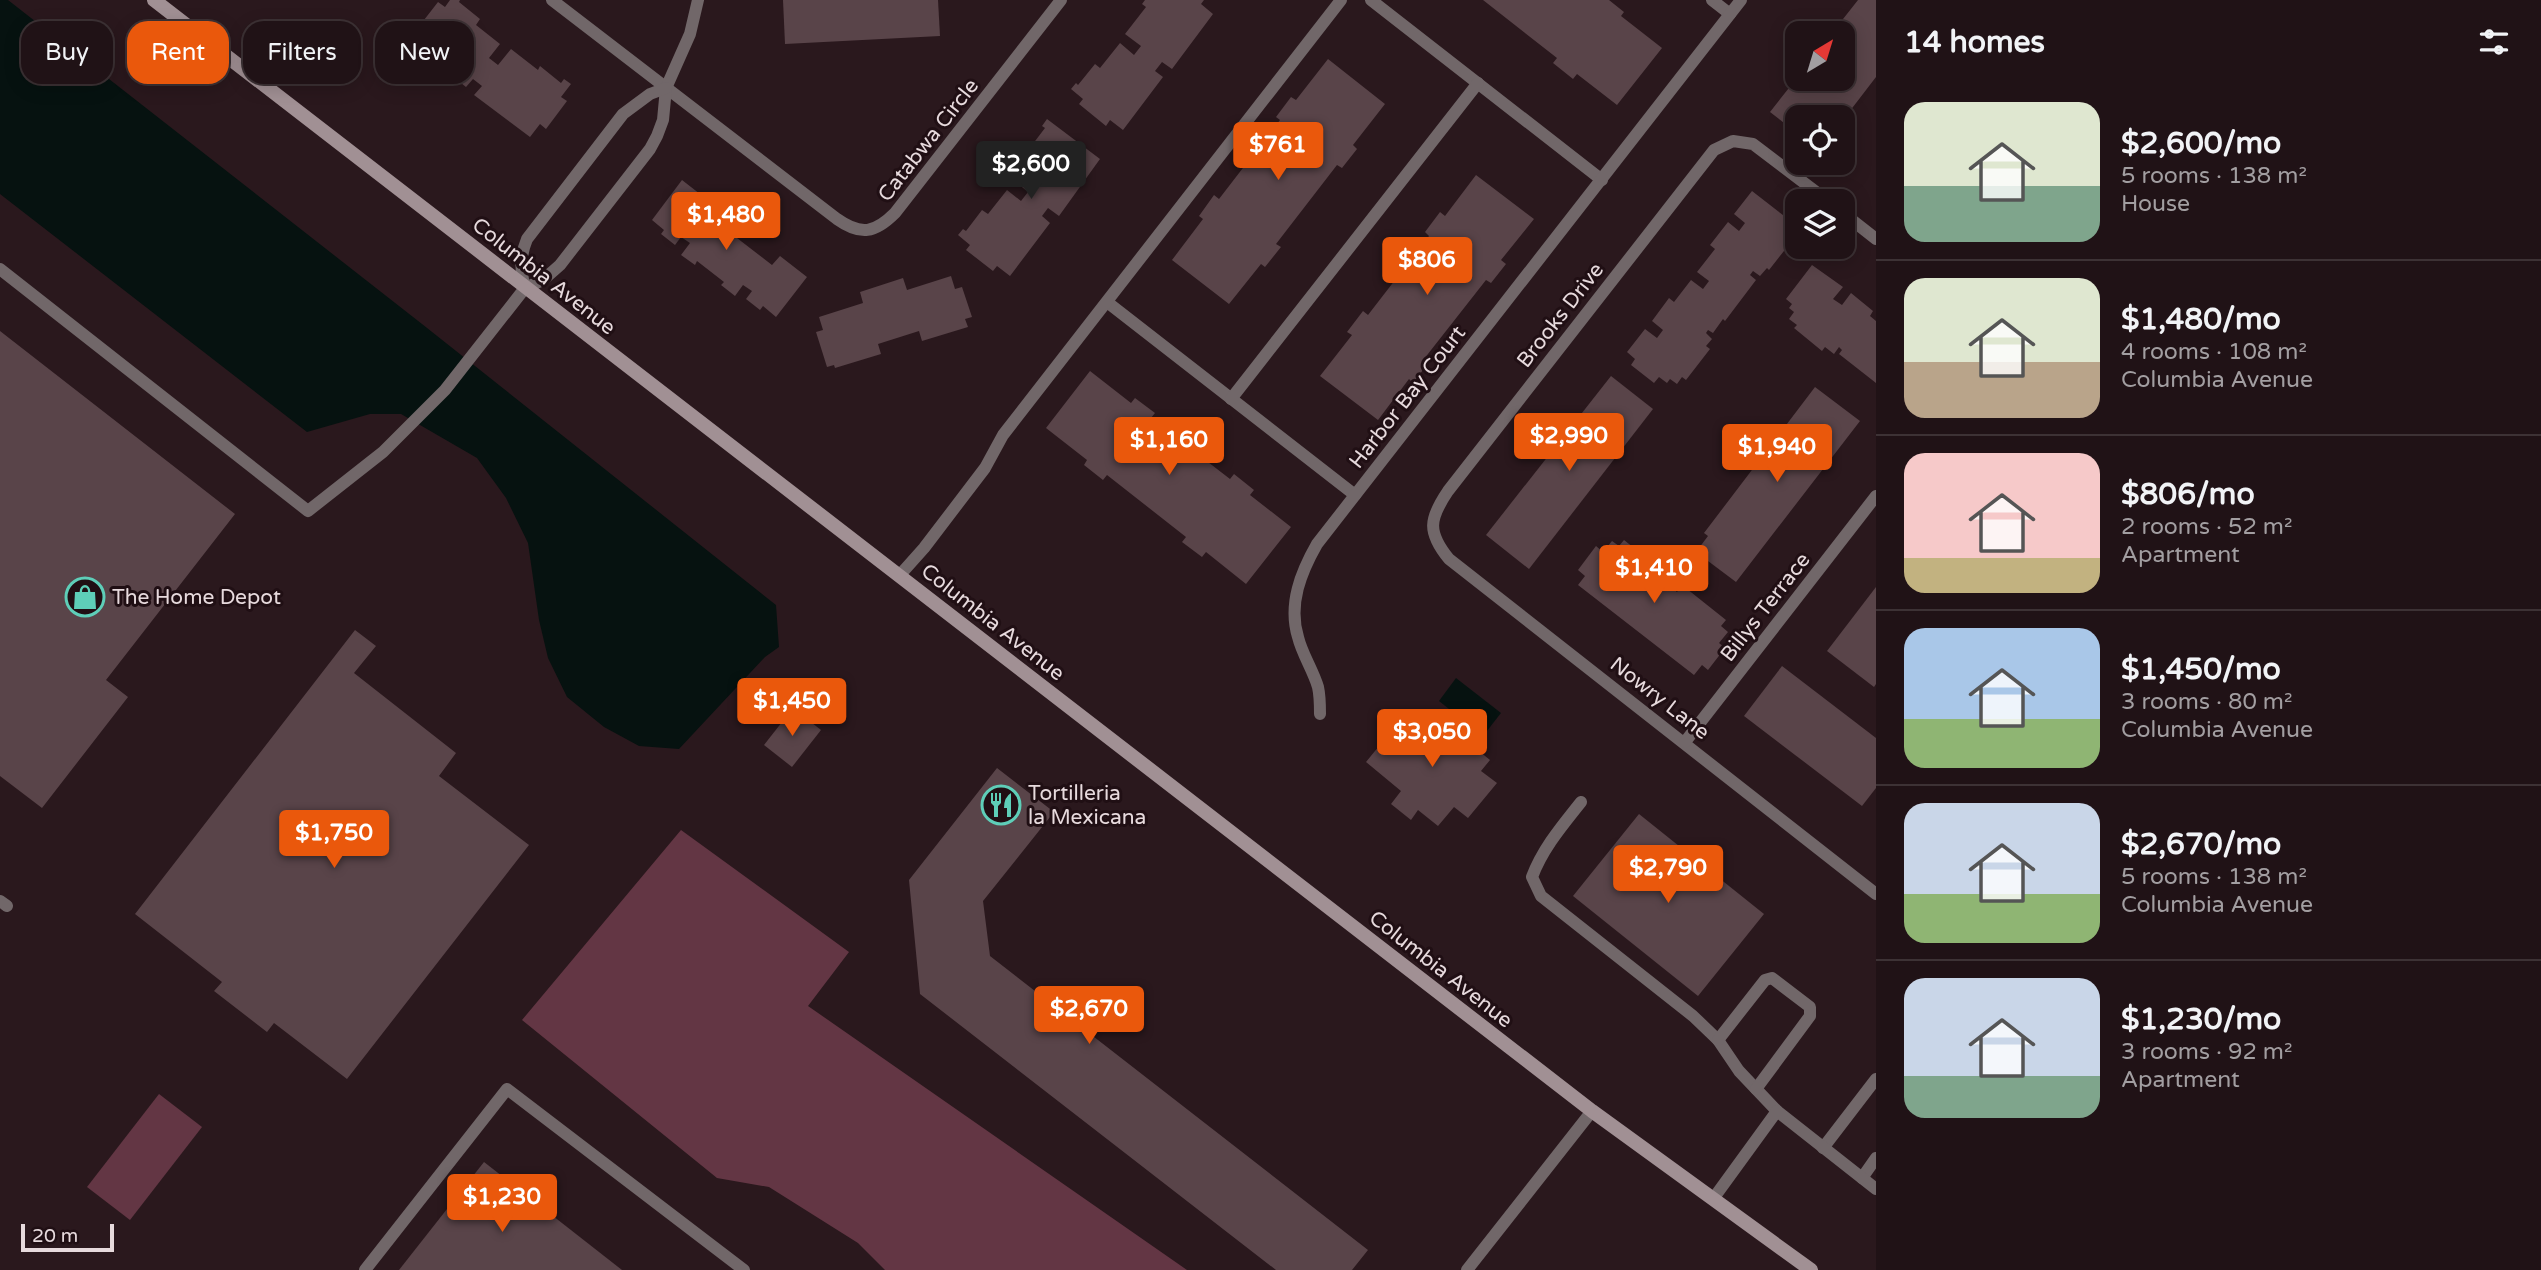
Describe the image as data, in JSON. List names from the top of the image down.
{
  "streets": {
    "street": ["Columbia Avenue"],
    "lane": [
      "Catabwa Circle",
      "Brooks Drive",
      "Harbor Bay Court",
      "Billys Terrace",
      "Nowry Lane"
    ]
  },
  "crossings": [
    ["Brooks Drive", "Nowry Lane"],
    ["Billys Terrace", "Nowry Lane"]
  ],
  "places": {
    "shop": ["The Home Depot"],
    "restaurant": ["Tortilleria la Mexicana"]
  },
  "scale_bar": "20 m",
  "north": "top right",
  "page": {
    "heading": "14 homes",
    "chip": [
      "Buy",
      "Rent",
      "Filters",
      "New"
    ],
    "list": [
      {
        "name": "$2,600/mo",
        "note": "5 rooms · 138 m² · House"
      },
      {
        "name": "$1,480/mo",
        "note": "4 rooms · 108 m² · Columbia Avenue"
      },
      {
        "name": "$806/mo",
        "note": "2 rooms · 52 m² · Apartment"
      },
      {
        "name": "$1,450/mo",
        "note": "3 rooms · 80 m² · Columbia Avenue"
      },
      {
        "name": "$2,670/mo",
        "note": "5 rooms · 138 m² · Columbia Avenue"
      },
      {
        "name": "$1,230/mo",
        "note": "3 rooms · 92 m² · Apartment"
      }
    ],
    "price": [
      "$761",
      "$2,600",
      "$1,480",
      "$806",
      "$2,990",
      "$1,160",
      "$1,940",
      "$1,410",
      "$1,450",
      "$3,050",
      "$1,750",
      "$2,790",
      "$2,670",
      "$1,230"
    ],
    "scale": "20 m"
  }
}
